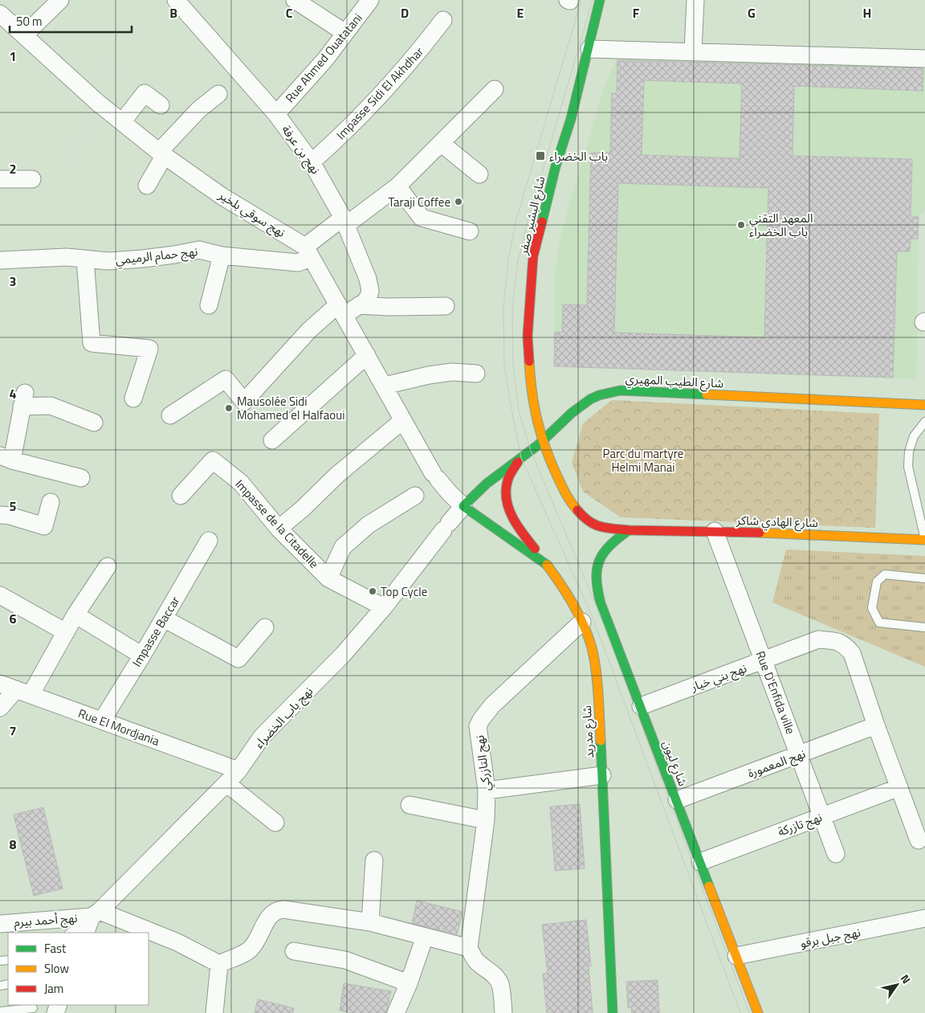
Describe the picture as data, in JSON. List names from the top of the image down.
{
  "streets": {
    "street": [
      "Rue Ahmed Ouatatani",
      "Impasse Sidi El Akhdhar",
      "نهج بن عرفة",
      "نهج سوقي بلخير",
      "شارع البشير صفر",
      "نهج حمام الرميمي",
      "شارع الطيب المهيري",
      "شارع الهادي شاكر",
      "Impasse de la Citadelle",
      "Impasse Baccar",
      "نهج بني خيار",
      "Rue D'Enfida ville",
      "نهج باب الخضراء",
      "Rue El Mordjania",
      "شارع مدريد",
      "نهج التازركي",
      "شارع ليون",
      "نهج المعمورة",
      "نهج تازركة",
      "نهج أحمد بيرم",
      "نهج جبل برقو"
    ]
  },
  "crossings": [
    ["Rue Ahmed Ouatatani", "نهج بن عرفة"],
    ["Impasse Sidi El Akhdhar", "نهج بن عرفة"],
    ["نهج بن عرفة", "نهج سوقي بلخير"],
    ["نهج سوقي بلخير", "نهج حمام الرميمي"],
    ["نهج سوقي بلخير", "شارع الطيب المهيري"],
    ["نهج سوقي بلخير", "نهج باب الخضراء"],
    ["نهج سوقي بلخير", "شارع مدريد"],
    ["شارع البشير صفر", "شارع الطيب المهيري"],
    ["شارع البشير صفر", "شارع الهادي شاكر"],
    ["شارع البشير صفر", "شارع ليون"],
    ["شارع الطيب المهيري", "نهج باب الخضراء"],
    ["شارع الطيب المهيري", "شارع مدريد"],
    ["شارع الهادي شاكر", "Rue D'Enfida ville"],
    ["شارع الهادي شاكر", "شارع ليون"],
    ["Impasse de la Citadelle", "نهج باب الخضراء"],
    ["Impasse Baccar", "Rue El Mordjania"],
    ["نهج بني خيار", "Rue D'Enfida ville"],
    ["نهج بني خيار", "شارع ليون"],
    ["نهج بني خيار", "نهج المعمورة"],
    ["Rue D'Enfida ville", "نهج المعمورة"],
    ["Rue D'Enfida ville", "نهج تازركة"],
    ["نهج باب الخضراء", "Rue El Mordjania"],
    ["نهج باب الخضراء", "شارع مدريد"],
    ["نهج باب الخضراء", "نهج أحمد بيرم"],
    ["شارع مدريد", "نهج التازركي"],
    ["شارع ليون", "نهج المعمورة"],
    ["شارع ليون", "نهج تازركة"],
    ["شارع ليون", "نهج جبل برقو"]
  ],
  "parks": ["Parc du martyre Helmi Manai"],
  "places": {
    "transit": ["باب الخضراء"],
    "other": [
      "Taraji Coffee",
      "المعهد التقني باب الخضراء",
      "Mausolée Sidi Mohamed el Halfaoui",
      "Top Cycle"
    ]
  },
  "legend": ["Fast", "Slow", "Jam"],
  "scale_bar": "50 m",
  "north": "top right",
  "grid": {
    "columns": [
      "B",
      "C",
      "D",
      "E",
      "F",
      "G",
      "H"
    ],
    "rows": [
      "1",
      "2",
      "3",
      "4",
      "5",
      "6",
      "7",
      "8"
    ]
  }
}
